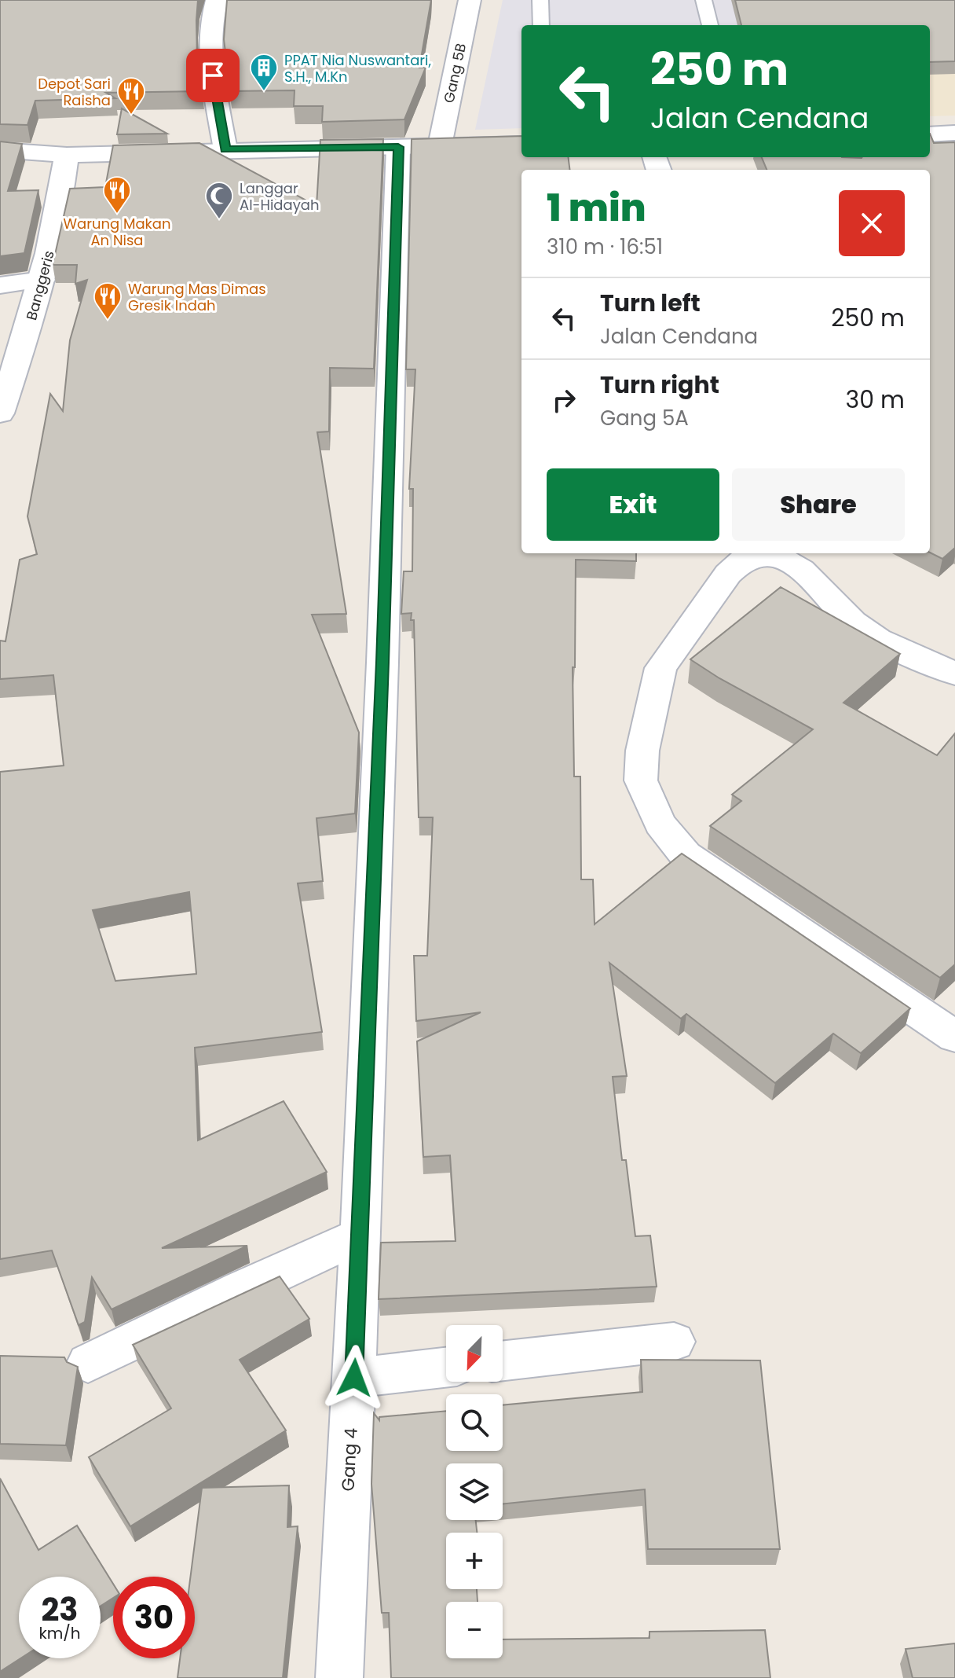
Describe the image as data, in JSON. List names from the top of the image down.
{
  "streets": {
    "street": ["Gang 5B", "Banggeris", "Gang 4"]
  },
  "places": {
    "building": ["PPAT Nia Nuswantari, S.H., M.Kn"],
    "restaurant": ["Depot Sari Raisha", "Warung Makan An Nisa", "Warung Mas Dimas Gresik Indah"],
    "mosque": ["Langgar Al-Hidayah"]
  },
  "north": "bottom left",
  "page": {
    "turn": ["250 m", "Jalan Cendana"],
    "heading": ["1 min", "310 m · 16:51"],
    "list": [
      {
        "name": "Turn left",
        "note": "Jalan Cendana",
        "value": "250 m"
      },
      {
        "name": "Turn right",
        "note": "Gang 5A",
        "value": "30 m"
      }
    ],
    "buttons": ["Exit", "Share"],
    "map_buttons": ["+", "−"],
    "speed": "23 km/h",
    "limit": "30"
  }
}
